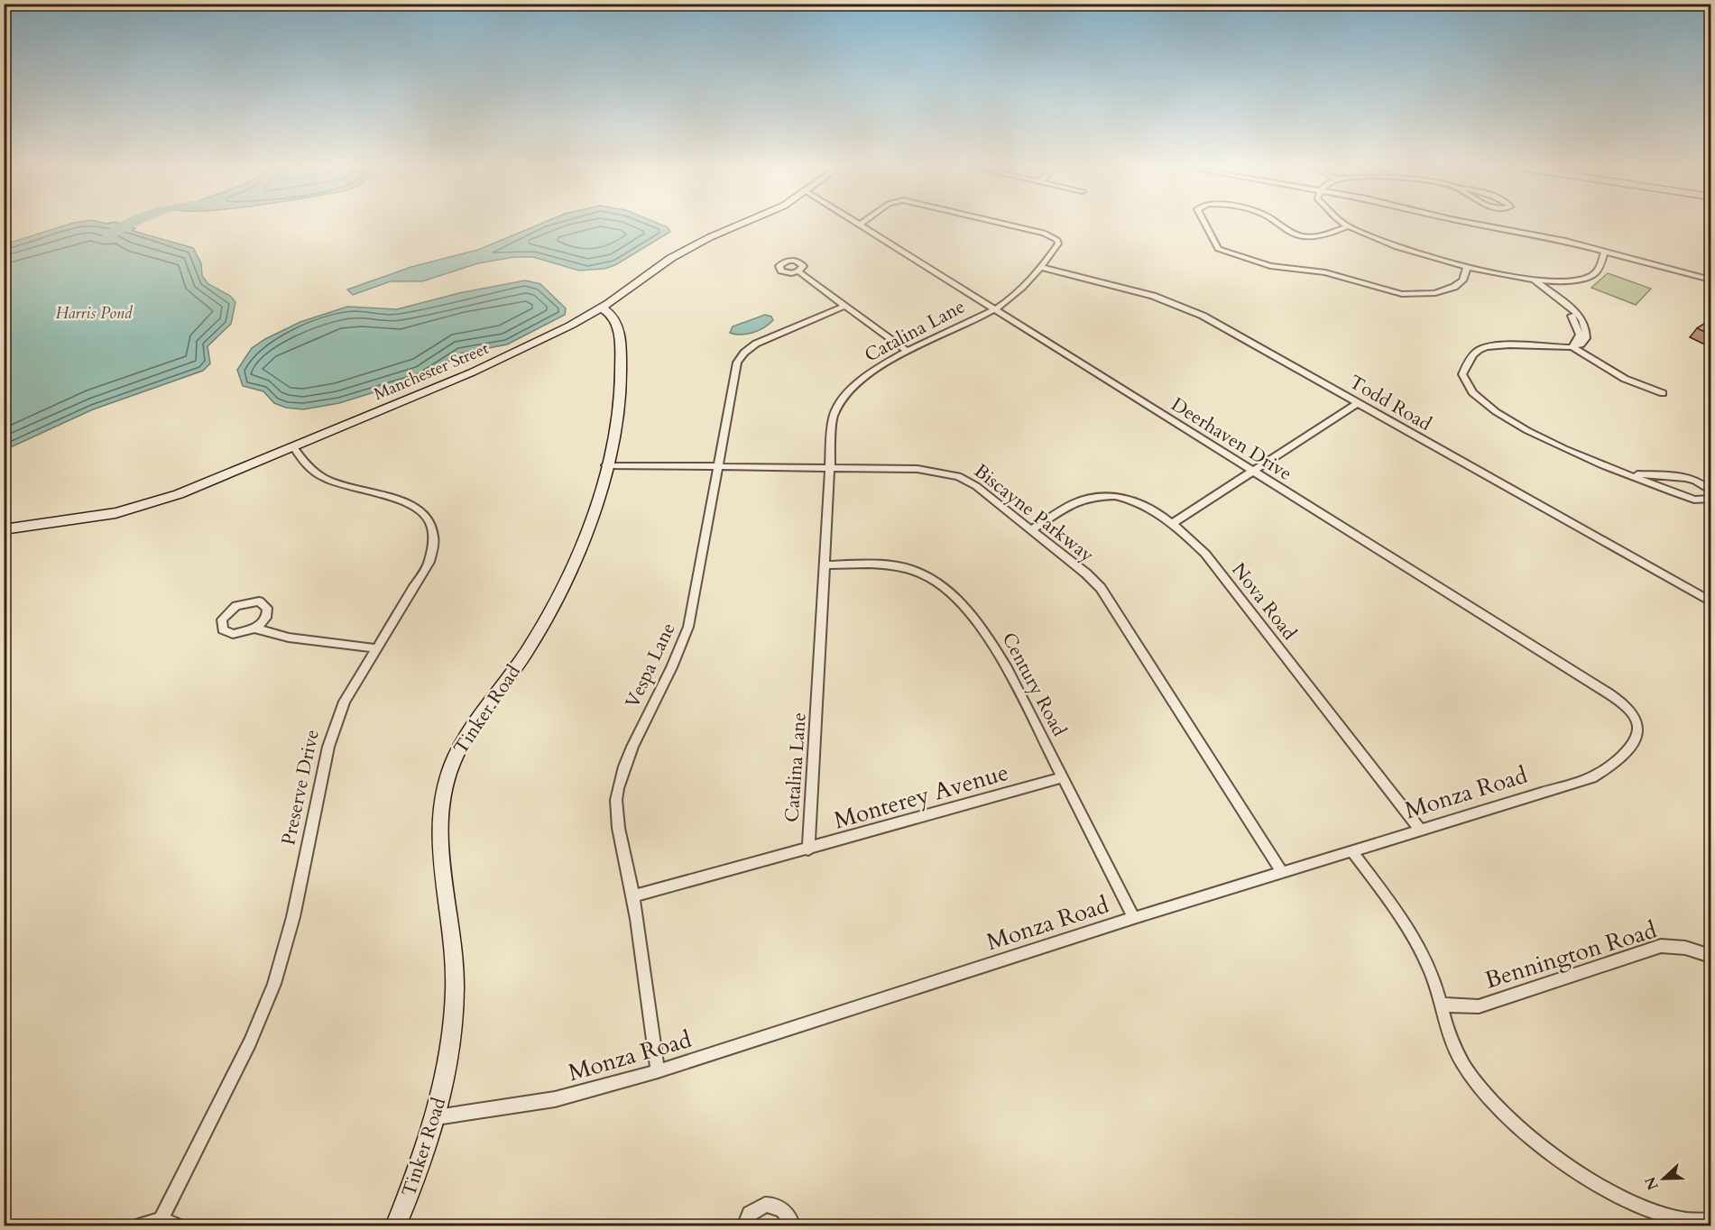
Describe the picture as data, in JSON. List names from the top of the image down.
{
  "streets": {
    "street": [
      "Catalina Lane",
      "Manchester Street",
      "Todd Road",
      "Deerhaven Drive",
      "Biscayne Parkway",
      "Nova Road",
      "Vespa Lane",
      "Century Road",
      "Tinker Road",
      "Preserve Drive",
      "Monza Road",
      "Monterey Avenue",
      "Bennington Road"
    ]
  },
  "crossings": [
    ["Catalina Lane", "Todd Road"],
    ["Catalina Lane", "Deerhaven Drive"],
    ["Catalina Lane", "Biscayne Parkway"],
    ["Catalina Lane", "Century Road"],
    ["Catalina Lane", "Monterey Avenue"],
    ["Manchester Street", "Tinker Road"],
    ["Manchester Street", "Preserve Drive"],
    ["Deerhaven Drive", "Monza Road"],
    ["Biscayne Parkway", "Nova Road"],
    ["Biscayne Parkway", "Vespa Lane"],
    ["Biscayne Parkway", "Tinker Road"],
    ["Biscayne Parkway", "Monza Road"],
    ["Nova Road", "Monza Road"],
    ["Vespa Lane", "Monza Road"],
    ["Vespa Lane", "Monterey Avenue"],
    ["Century Road", "Monza Road"],
    ["Century Road", "Monterey Avenue"],
    ["Tinker Road", "Monza Road"]
  ],
  "water": ["Harris Pond"],
  "north": "left"
}
